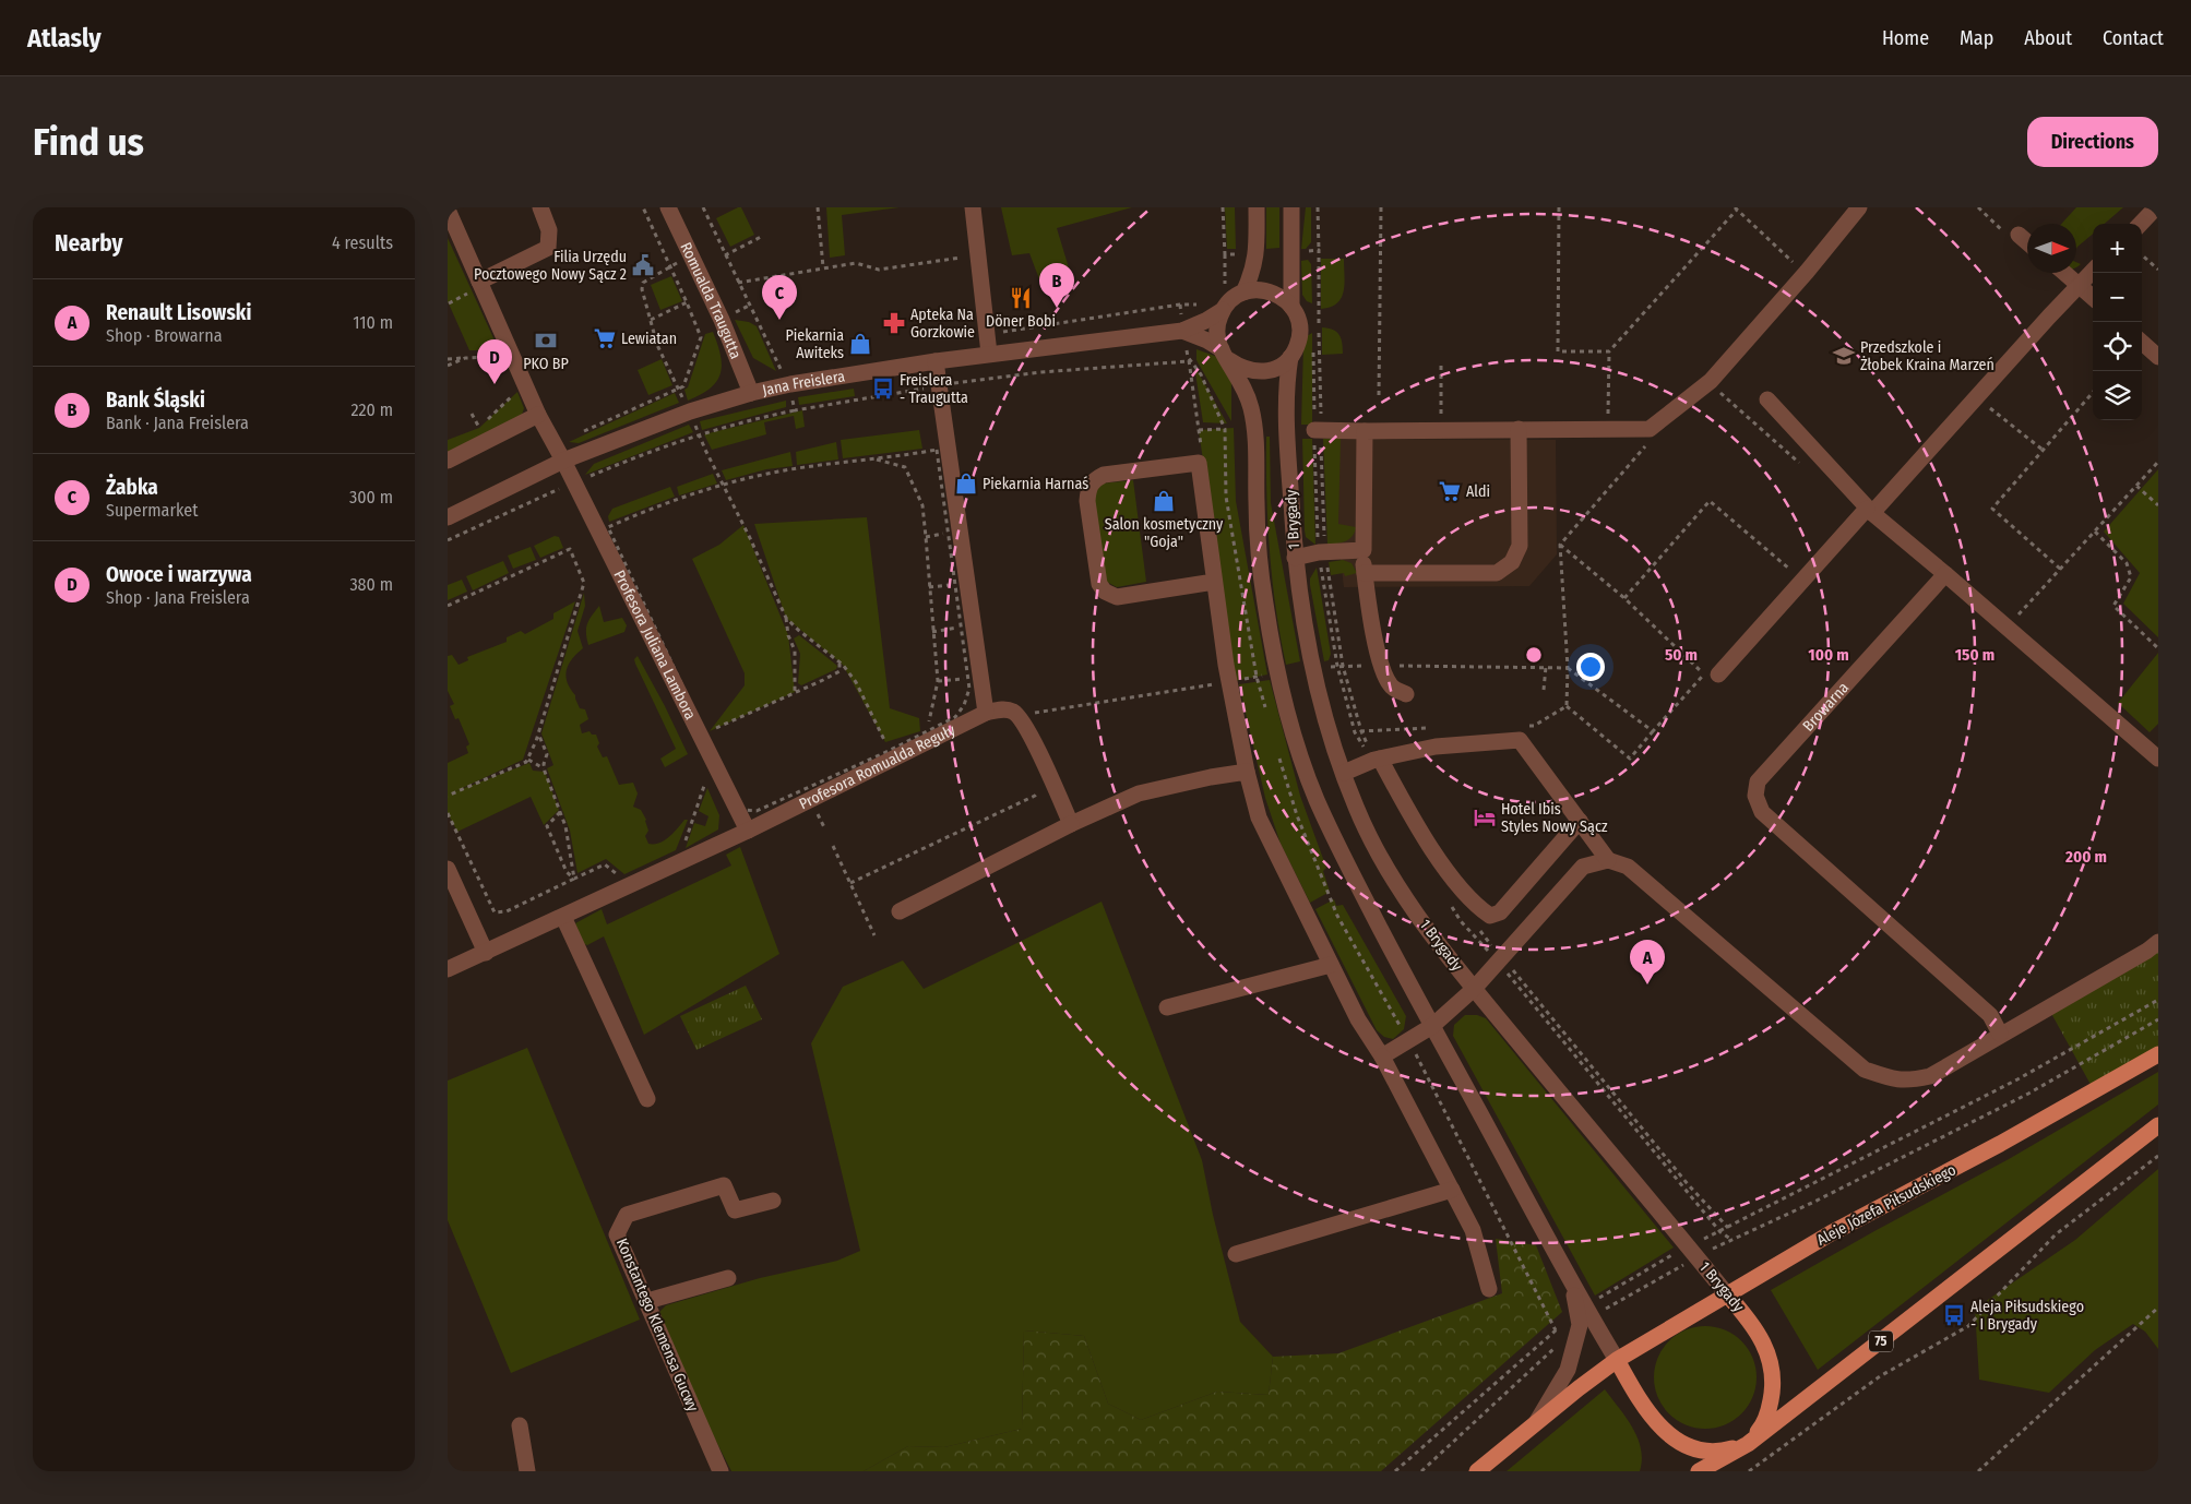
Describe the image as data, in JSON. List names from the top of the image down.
{
  "streets": {
    "main road": ["1 Brygady", "Aleje Józefa Piłsudskiego", "75"],
    "street": [
      "Romualda Traugutta",
      "Jana Freislera",
      "Profesora Juliana Lambora",
      "Browarna",
      "Profesora Romualda Reguły",
      "Konstantego Klemensa Gucwy"
    ]
  },
  "crossings": [
    ["Romualda Traugutta", "Jana Freislera"],
    ["Jana Freislera", "1 Brygady"],
    ["Jana Freislera", "Profesora Juliana Lambora"],
    ["1 Brygady", "Aleje Józefa Piłsudskiego"],
    ["1 Brygady", "75"],
    ["Profesora Juliana Lambora", "Profesora Romualda Reguły"],
    ["Aleje Józefa Piłsudskiego", "75"]
  ],
  "places": {
    "public building": ["Filia Urzędu Pocztowego Nowy Sącz 2"],
    "restaurant": ["Döner Bobi"],
    "pharmacy": ["Apteka Na Gorzkowie"],
    "supermarket": ["Lewiatan", "Aldi"],
    "bank": ["PKO BP"],
    "shop": ["Piekarnia Awiteks", "Piekarnia Harnaś", "Salon kosmetyczny \"Goja\""],
    "school or university": ["Przedszkole i Żłobek Kraina Marzeń"],
    "bus stop": ["Freislera - Traugutta", "Aleja Piłsudskiego - I Brygady"],
    "hotel": ["Hotel Ibis Styles Nowy Sącz"]
  },
  "north": "right",
  "page": {
    "header": "Atlasly",
    "nav": [
      "Home",
      "Map",
      "About",
      "Contact"
    ],
    "buttons": "Directions",
    "title": "Find us",
    "heading": ["Nearby", "4 results"],
    "map_buttons": ["+", "−"],
    "pins": [
      "B",
      "C",
      "D",
      "A"
    ],
    "list": [
      {
        "mark": "A",
        "name": "Renault Lisowski",
        "note": "Shop · Browarna",
        "value": "110 m"
      },
      {
        "mark": "B",
        "name": "Bank Śląski",
        "note": "Bank · Jana Freislera",
        "value": "220 m"
      },
      {
        "mark": "C",
        "name": "Żabka",
        "note": "Supermarket",
        "value": "300 m"
      },
      {
        "mark": "D",
        "name": "Owoce i warzywa",
        "note": "Shop · Jana Freislera",
        "value": "380 m"
      }
    ]
  },
  "rings": [
    "50 m",
    "100 m",
    "150 m",
    "200 m"
  ]
}
